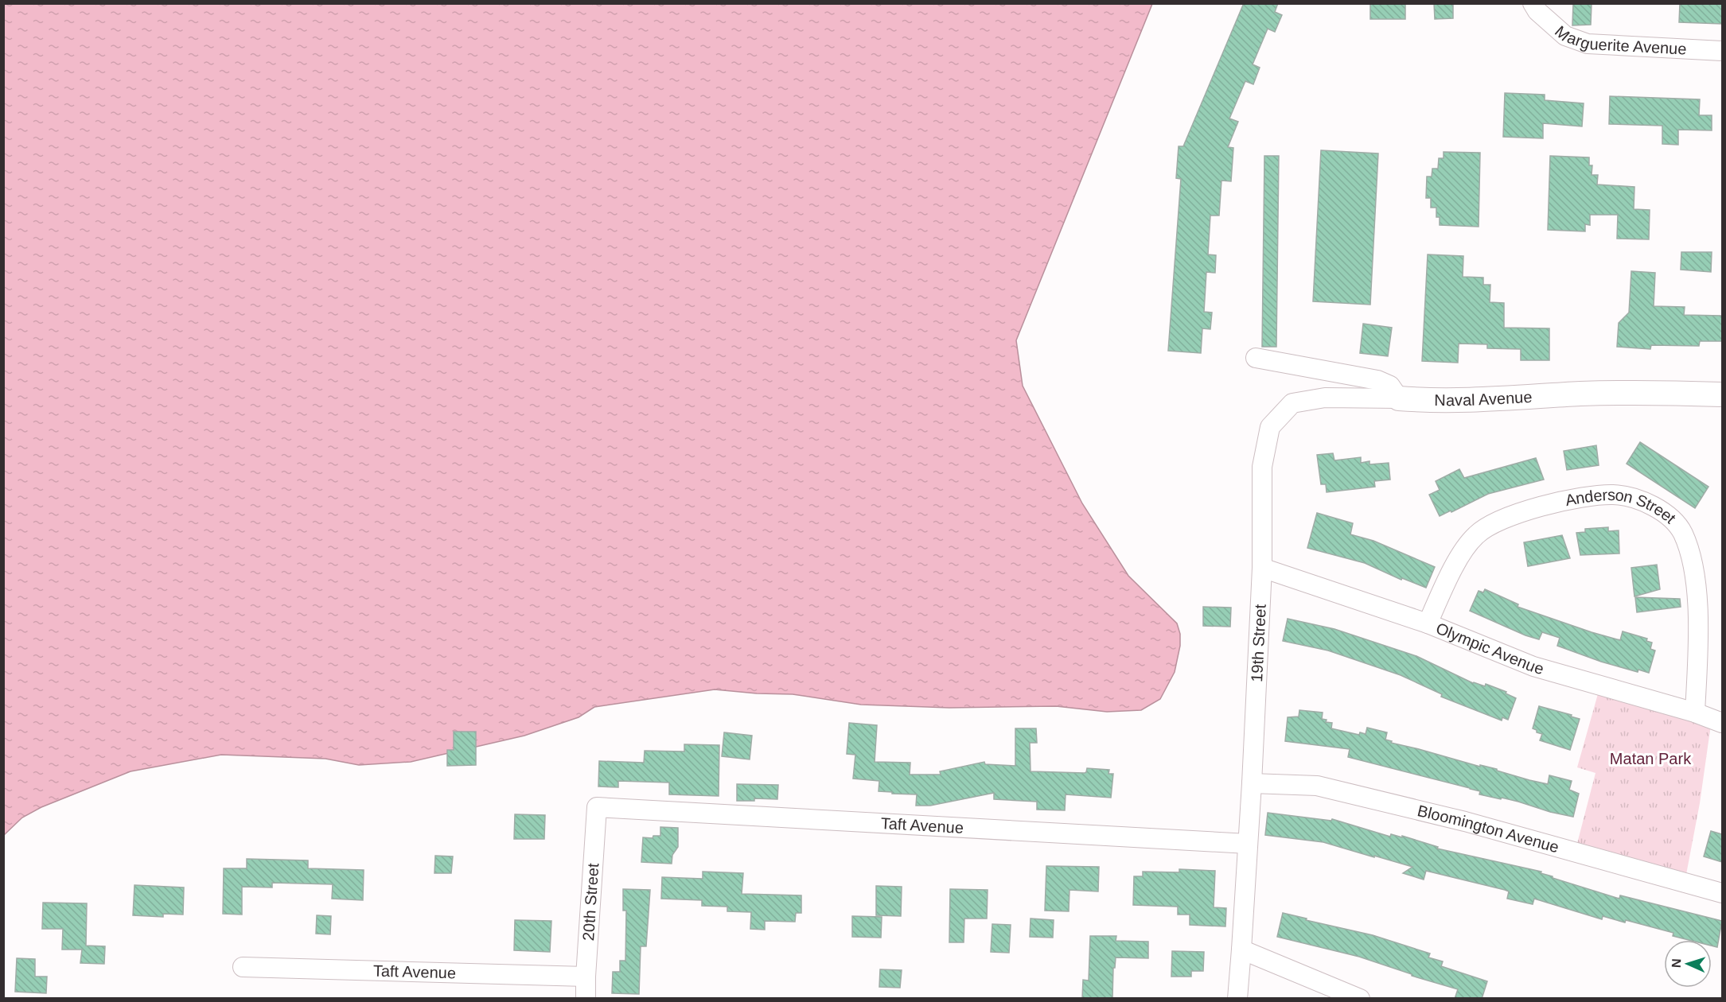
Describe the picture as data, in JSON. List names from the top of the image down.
{
  "streets": {
    "street": [
      "Marguerite Avenue",
      "Naval Avenue",
      "Anderson Street",
      "19th Street",
      "Olympic Avenue",
      "Taft Avenue",
      "Bloomington Avenue",
      "20th Street"
    ]
  },
  "crossings": [
    ["Naval Avenue", "19th Street"],
    ["Anderson Street", "Olympic Avenue"],
    ["19th Street", "Olympic Avenue"],
    ["19th Street", "Taft Avenue"],
    ["19th Street", "Bloomington Avenue"],
    ["Taft Avenue", "20th Street"]
  ],
  "parks": ["Matan Park"],
  "north": "left"
}
